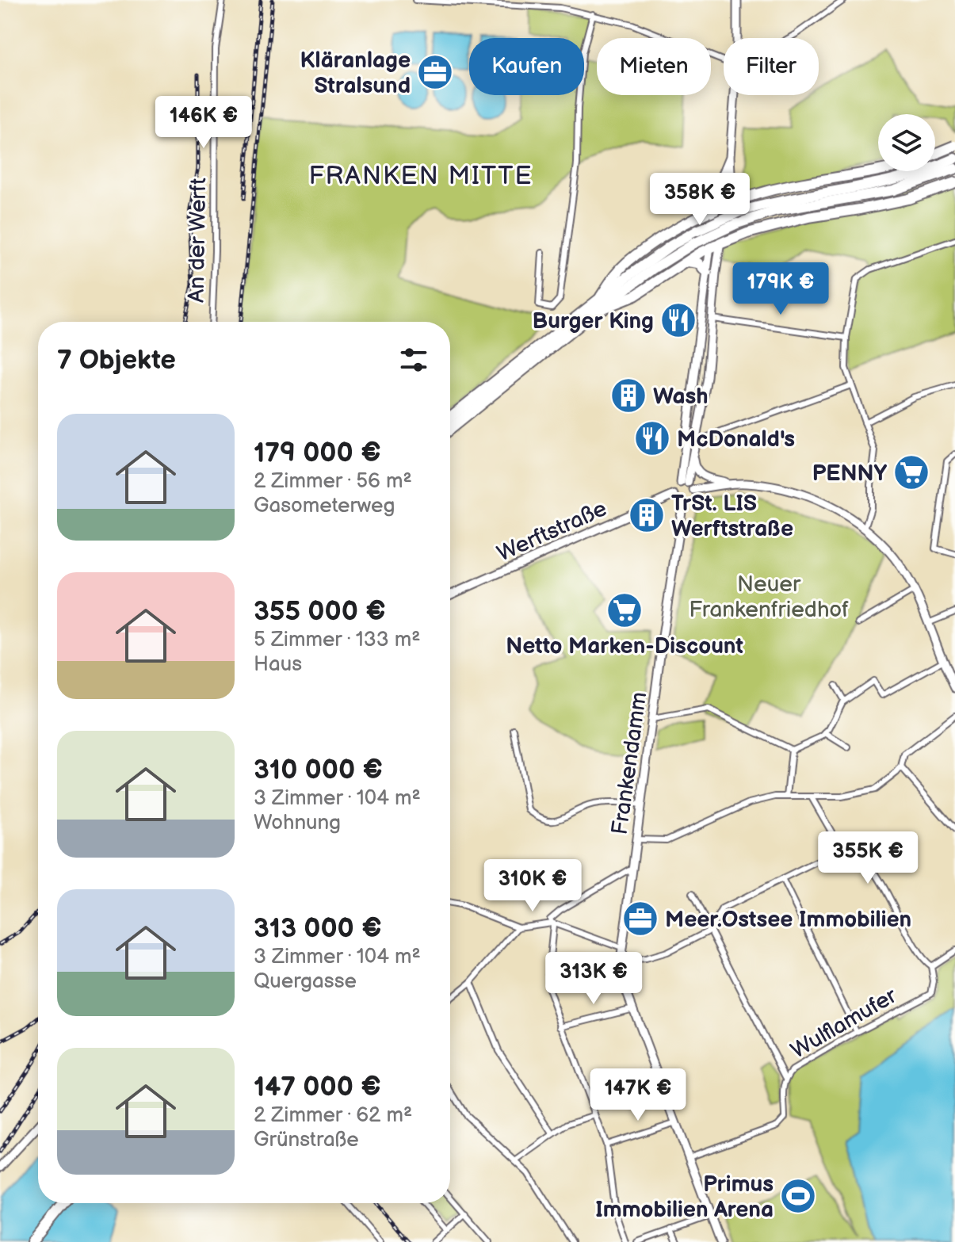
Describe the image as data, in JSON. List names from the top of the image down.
{
  "streets": {
    "main road": ["Werftstraße", "Frankendamm"],
    "street": ["An der Werft", "Wulflamufer"]
  },
  "crossings": [
    ["Werftstraße", "Frankendamm"],
    ["Frankendamm", "Wulflamufer"]
  ],
  "districts": ["FRANKEN MITTE"],
  "parks": ["Neuer Frankenfriedhof"],
  "places": {
    "office": ["Kläranlage Stralsund", "Meer.Ostsee Immobilien"],
    "restaurant": ["Burger King", "McDonald's"],
    "building": ["Wash", "TrSt. LIS Werftstraße"],
    "supermarket": ["PENNY", "Netto Marken-Discount"],
    "sports": ["Primus Immobilien Arena"]
  },
  "page": {
    "chip": ["Kaufen", "Mieten", "Filter"],
    "price": [
      "146K €",
      "358K €",
      "179K €",
      "355K €",
      "310K €",
      "313K €",
      "147K €"
    ],
    "heading": "7 Objekte",
    "list": [
      {
        "name": "179 000 €",
        "note": "2 Zimmer · 56 m² · Gasometerweg"
      },
      {
        "name": "355 000 €",
        "note": "5 Zimmer · 133 m² · Haus"
      },
      {
        "name": "310 000 €",
        "note": "3 Zimmer · 104 m² · Wohnung"
      },
      {
        "name": "313 000 €",
        "note": "3 Zimmer · 104 m² · Quergasse"
      },
      {
        "name": "147 000 €",
        "note": "2 Zimmer · 62 m² · Grünstraße"
      }
    ]
  }
}
